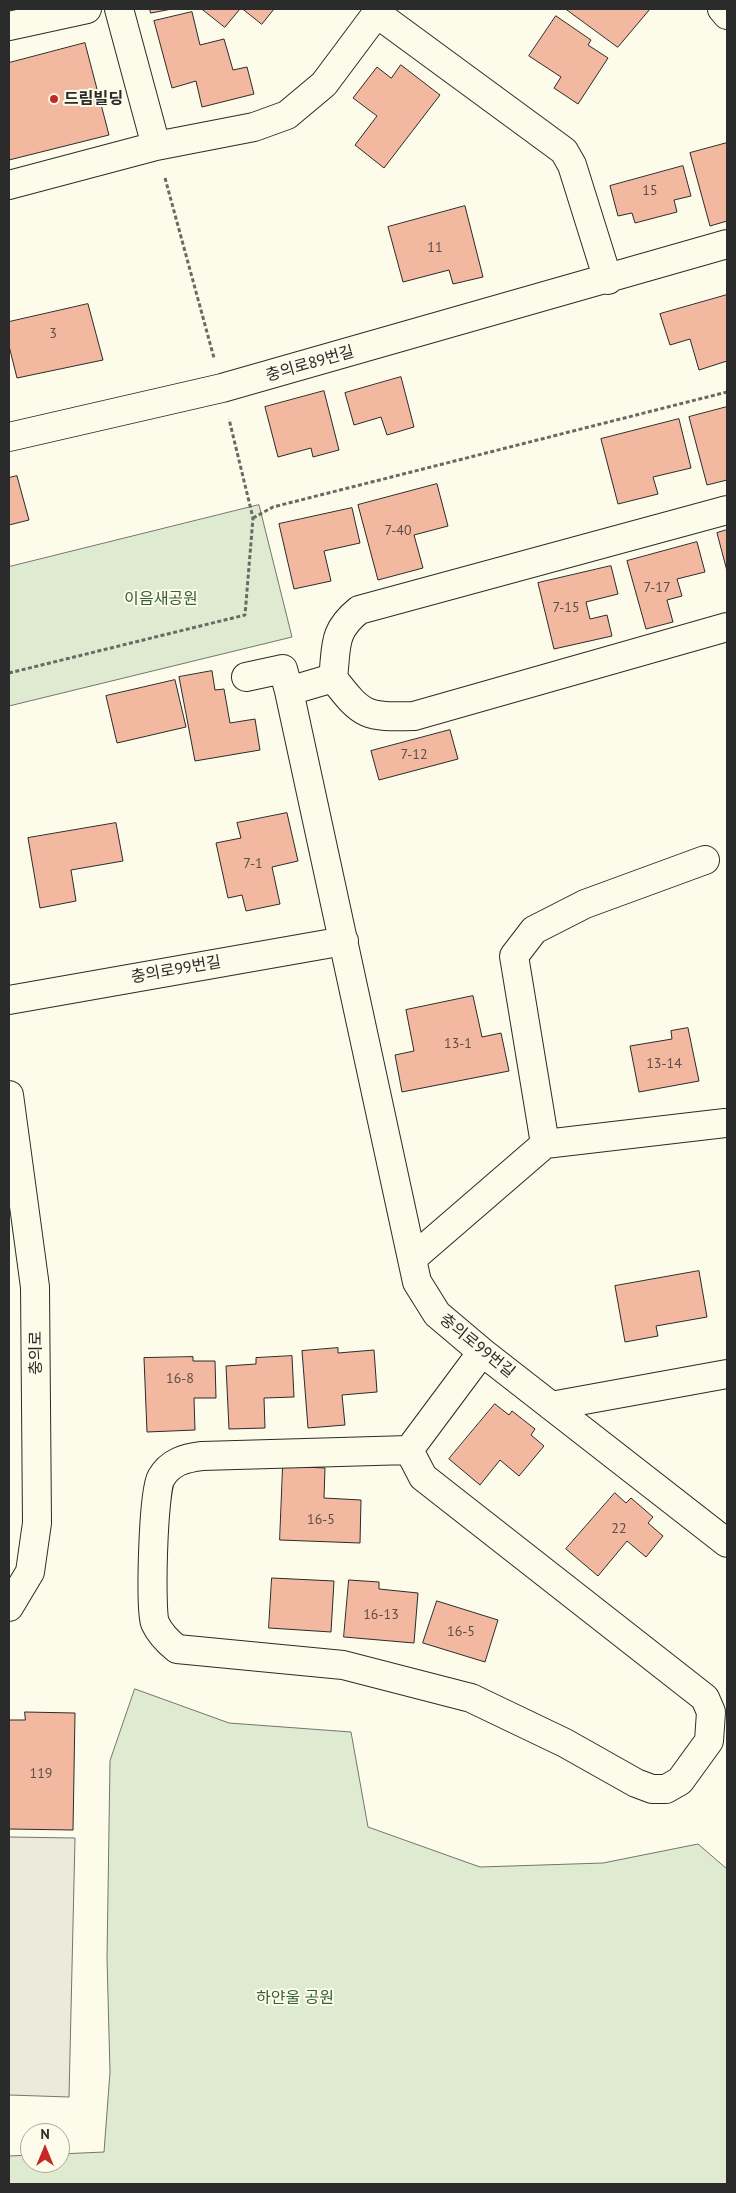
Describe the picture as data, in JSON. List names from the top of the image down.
{
  "streets": {
    "street": ["충의로89번길", "충의로99번길", "충의로"]
  },
  "parks": ["이음새공원", "하얀울 공원"],
  "places": ["드림빌딩"],
  "house_numbers": [
    "15",
    "11",
    "3",
    "7-40",
    "7-17",
    "7-15",
    "7-12",
    "7-1",
    "13-1",
    "13-14",
    "16-8",
    "16-5",
    "22",
    "16-13",
    "16-5",
    "119"
  ],
  "north": "top"
}
